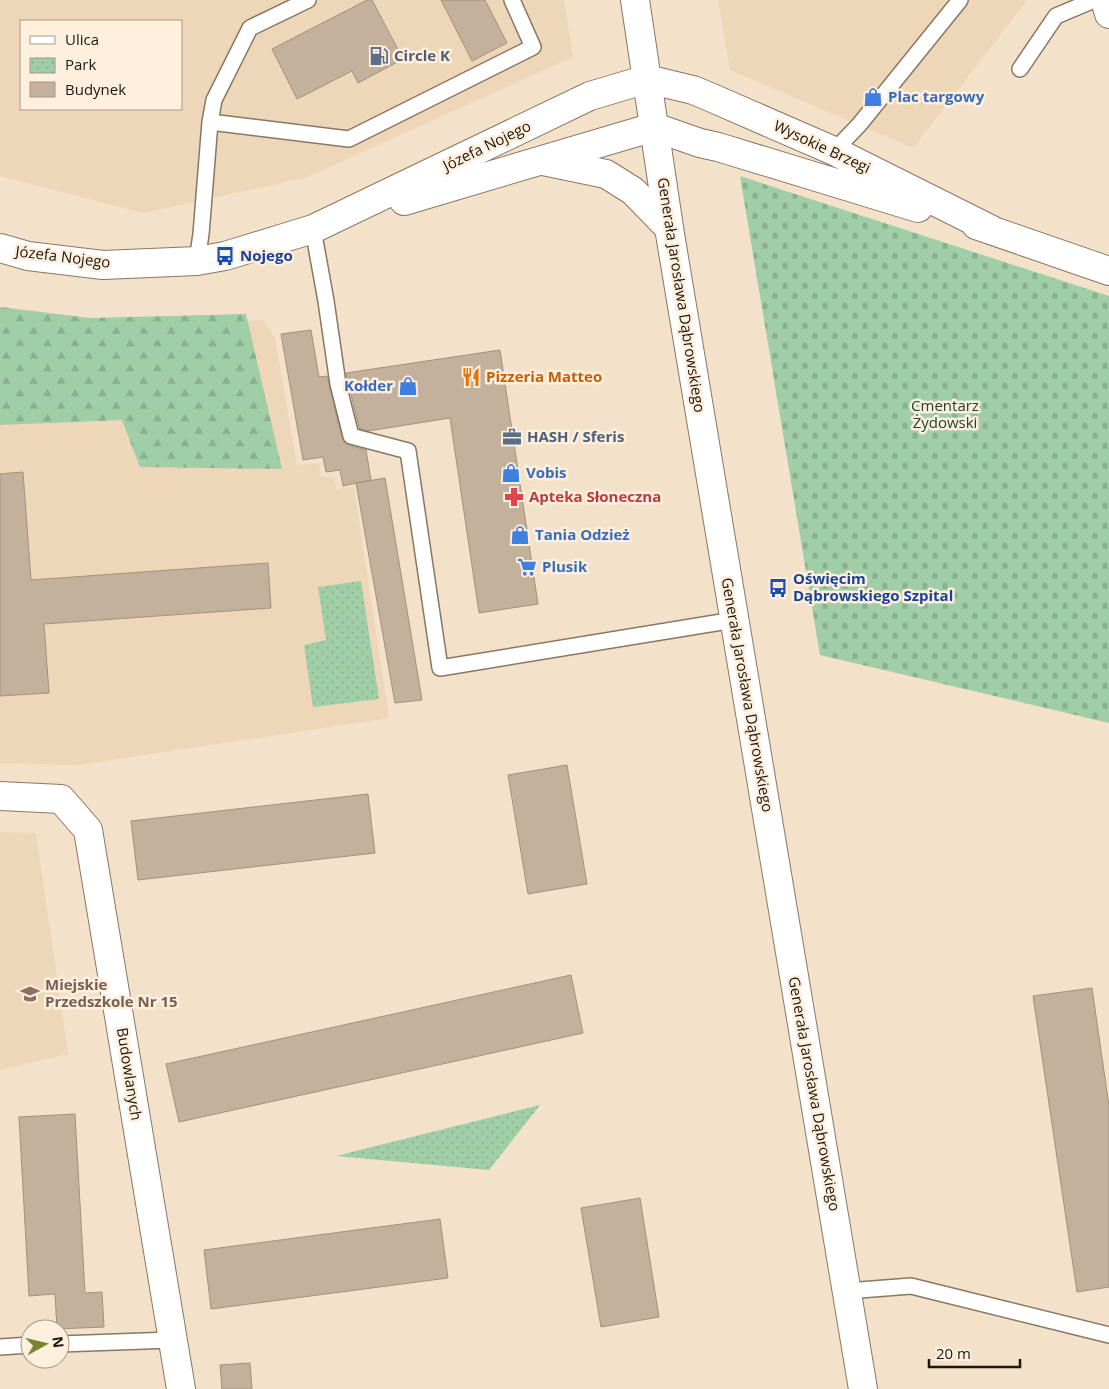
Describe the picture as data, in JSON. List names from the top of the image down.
{
  "streets": {
    "street": [
      "Józefa Nojego",
      "Wysokie Brzegi",
      "Generała Jarosława Dąbrowskiego",
      "Budowlanych"
    ]
  },
  "crossings": [
    ["Józefa Nojego", "Wysokie Brzegi"],
    ["Józefa Nojego", "Generała Jarosława Dąbrowskiego"],
    ["Wysokie Brzegi", "Generała Jarosława Dąbrowskiego"]
  ],
  "parks": ["Cmentarz Żydowski"],
  "places": {
    "fuel station": ["Circle K"],
    "shop": [
      "Plac targowy",
      "Kołder",
      "Vobis",
      "Tania Odzież"
    ],
    "bus stop": ["Nojego", "Oświęcim Dąbrowskiego Szpital"],
    "restaurant": ["Pizzeria Matteo"],
    "office": ["HASH / Sferis"],
    "pharmacy": ["Apteka Słoneczna"],
    "supermarket": ["Plusik"],
    "school or university": ["Miejskie Przedszkole Nr 15"]
  },
  "legend": ["Ulica", "Park", "Budynek"],
  "scale_bar": "20 m",
  "north": "right"
}
